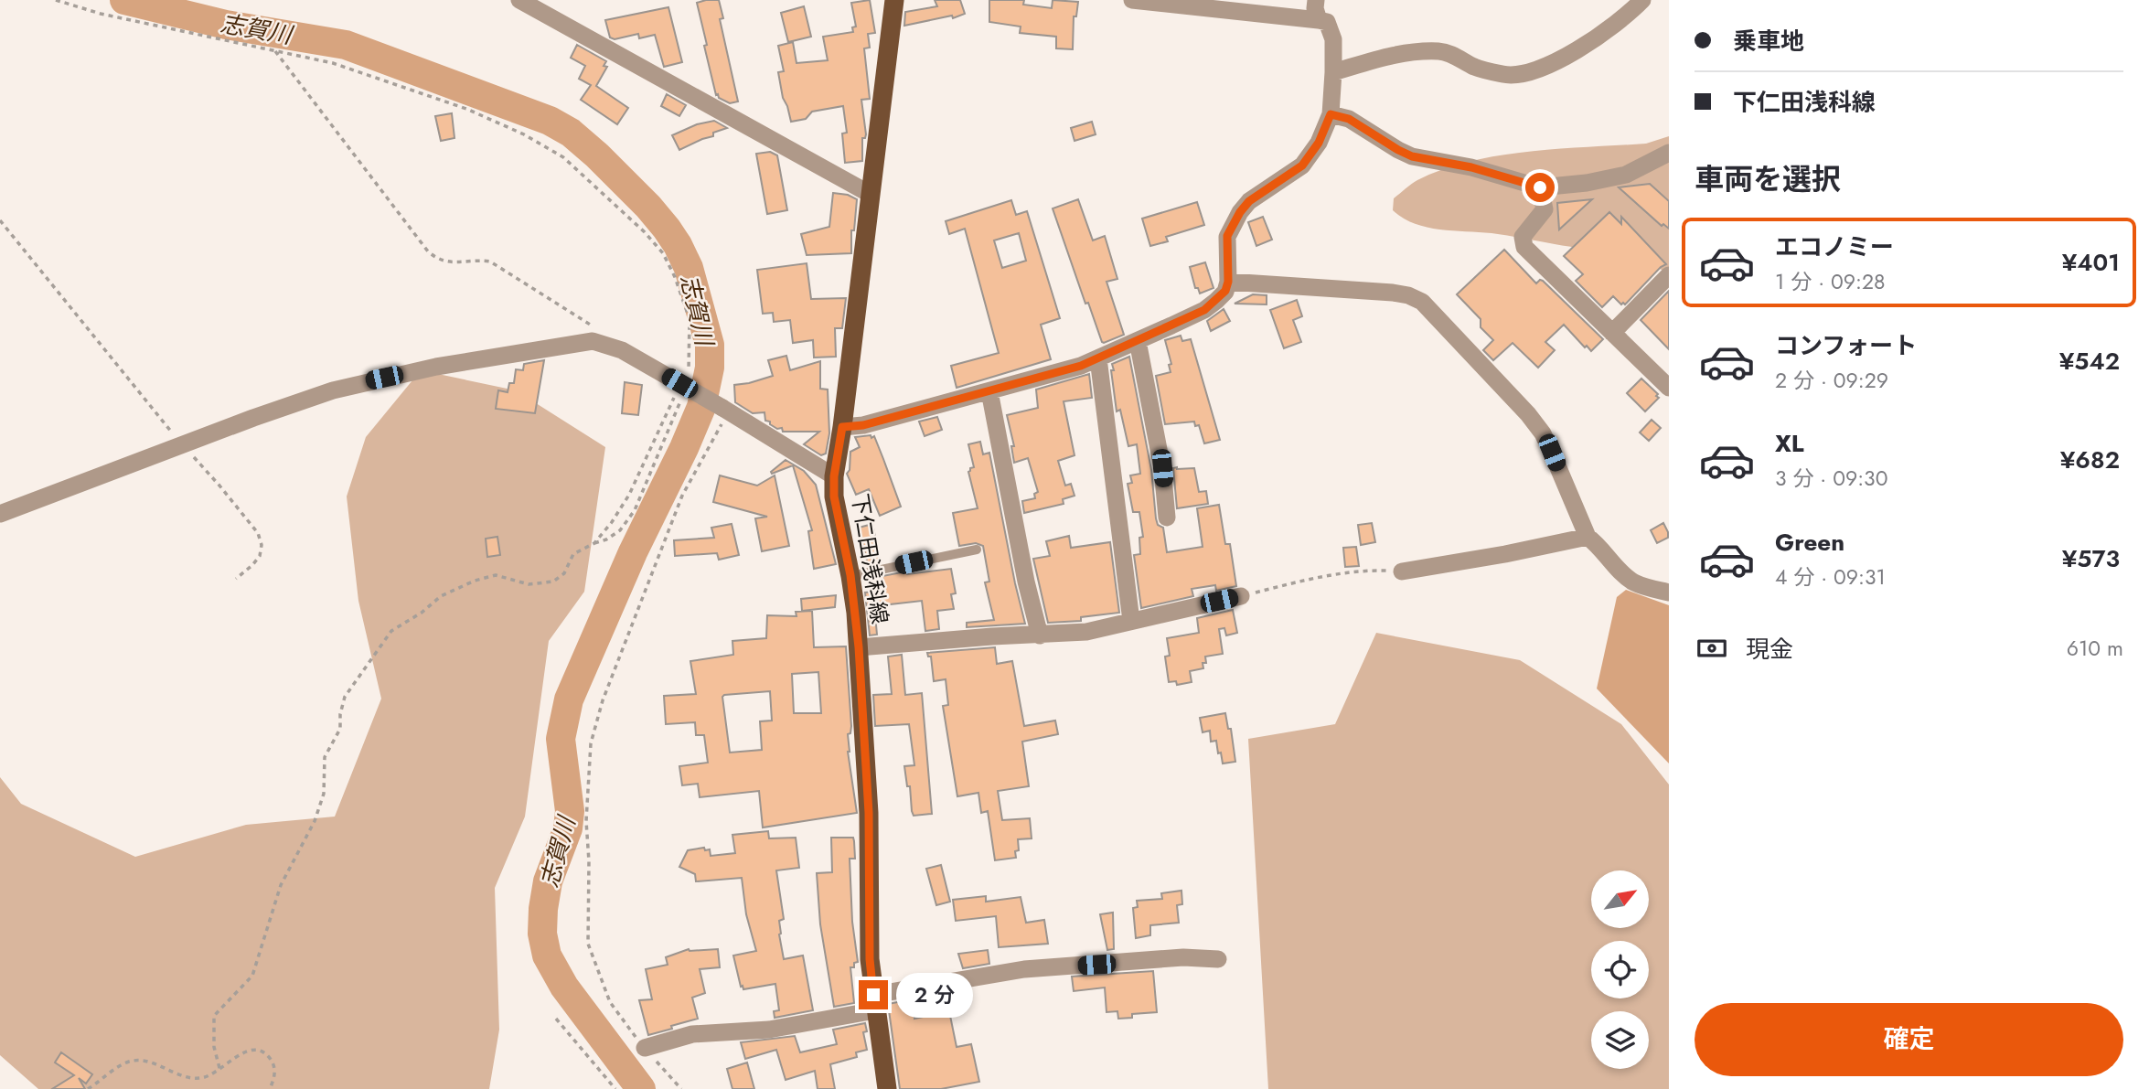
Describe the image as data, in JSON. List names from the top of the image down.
{
  "streets": {
    "main road": ["下仁田浅科線"]
  },
  "water": ["志賀川"],
  "north": "top right",
  "page": {
    "banner": ["乗車地", "下仁田浅科線"],
    "heading": "車両を選択",
    "list": [
      {
        "name": "エコノミー",
        "note": "1 分 · 09:28",
        "value": "¥401"
      },
      {
        "name": "コンフォート",
        "note": "2 分 · 09:29",
        "value": "¥542"
      },
      {
        "name": "XL",
        "note": "3 分 · 09:30",
        "value": "¥682"
      },
      {
        "name": "Green",
        "note": "4 分 · 09:31",
        "value": "¥573"
      }
    ],
    "pay": ["現金", "610 m"],
    "bubble": "2 分",
    "buttons": "確定"
  }
}
